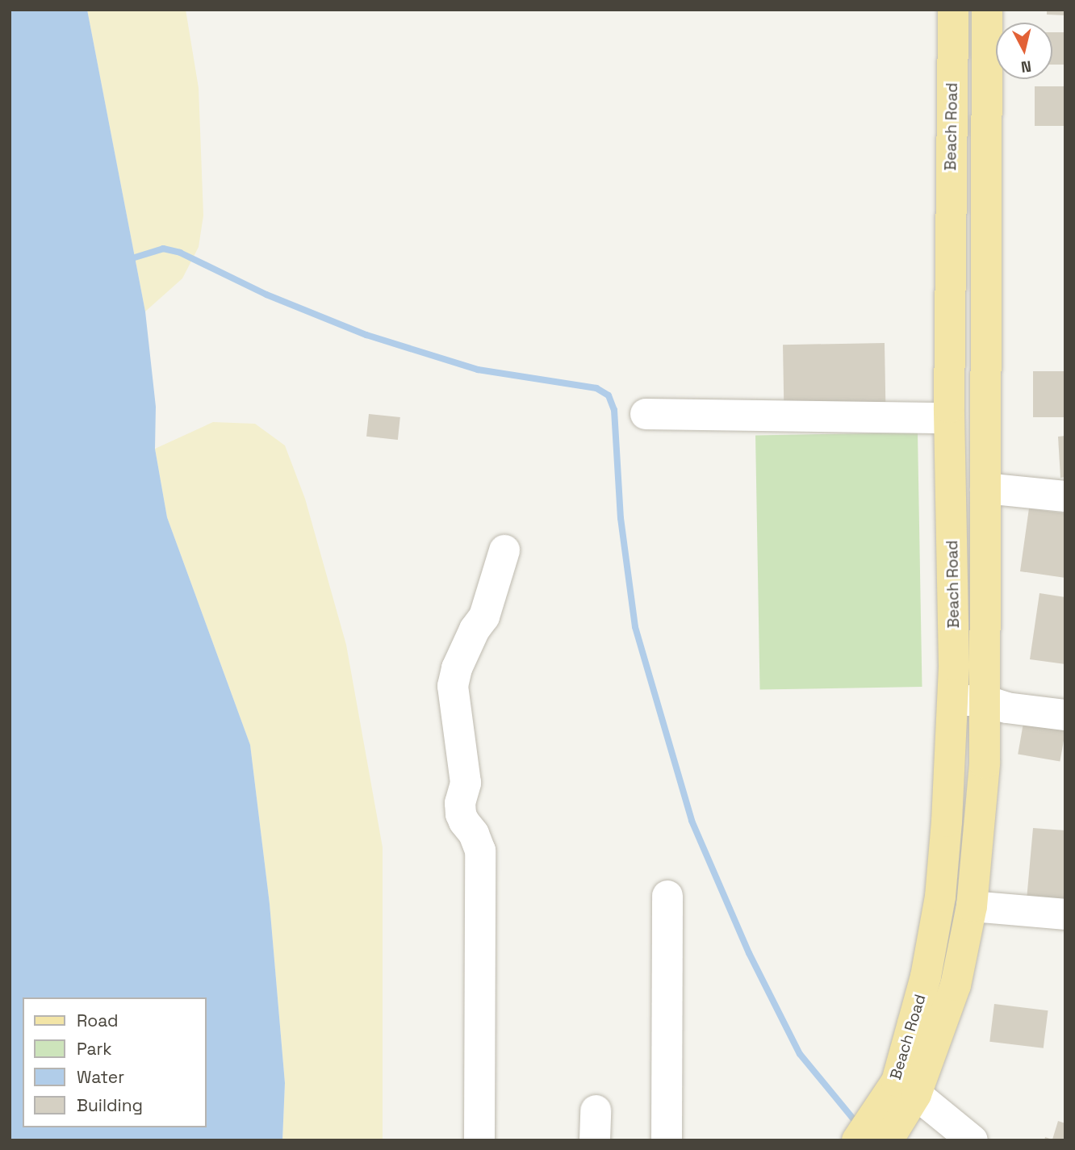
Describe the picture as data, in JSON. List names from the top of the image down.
{
  "streets": {
    "main road": ["Beach Road"]
  },
  "legend": [
    "Road",
    "Park",
    "Water",
    "Building"
  ],
  "north": "bottom"
}
